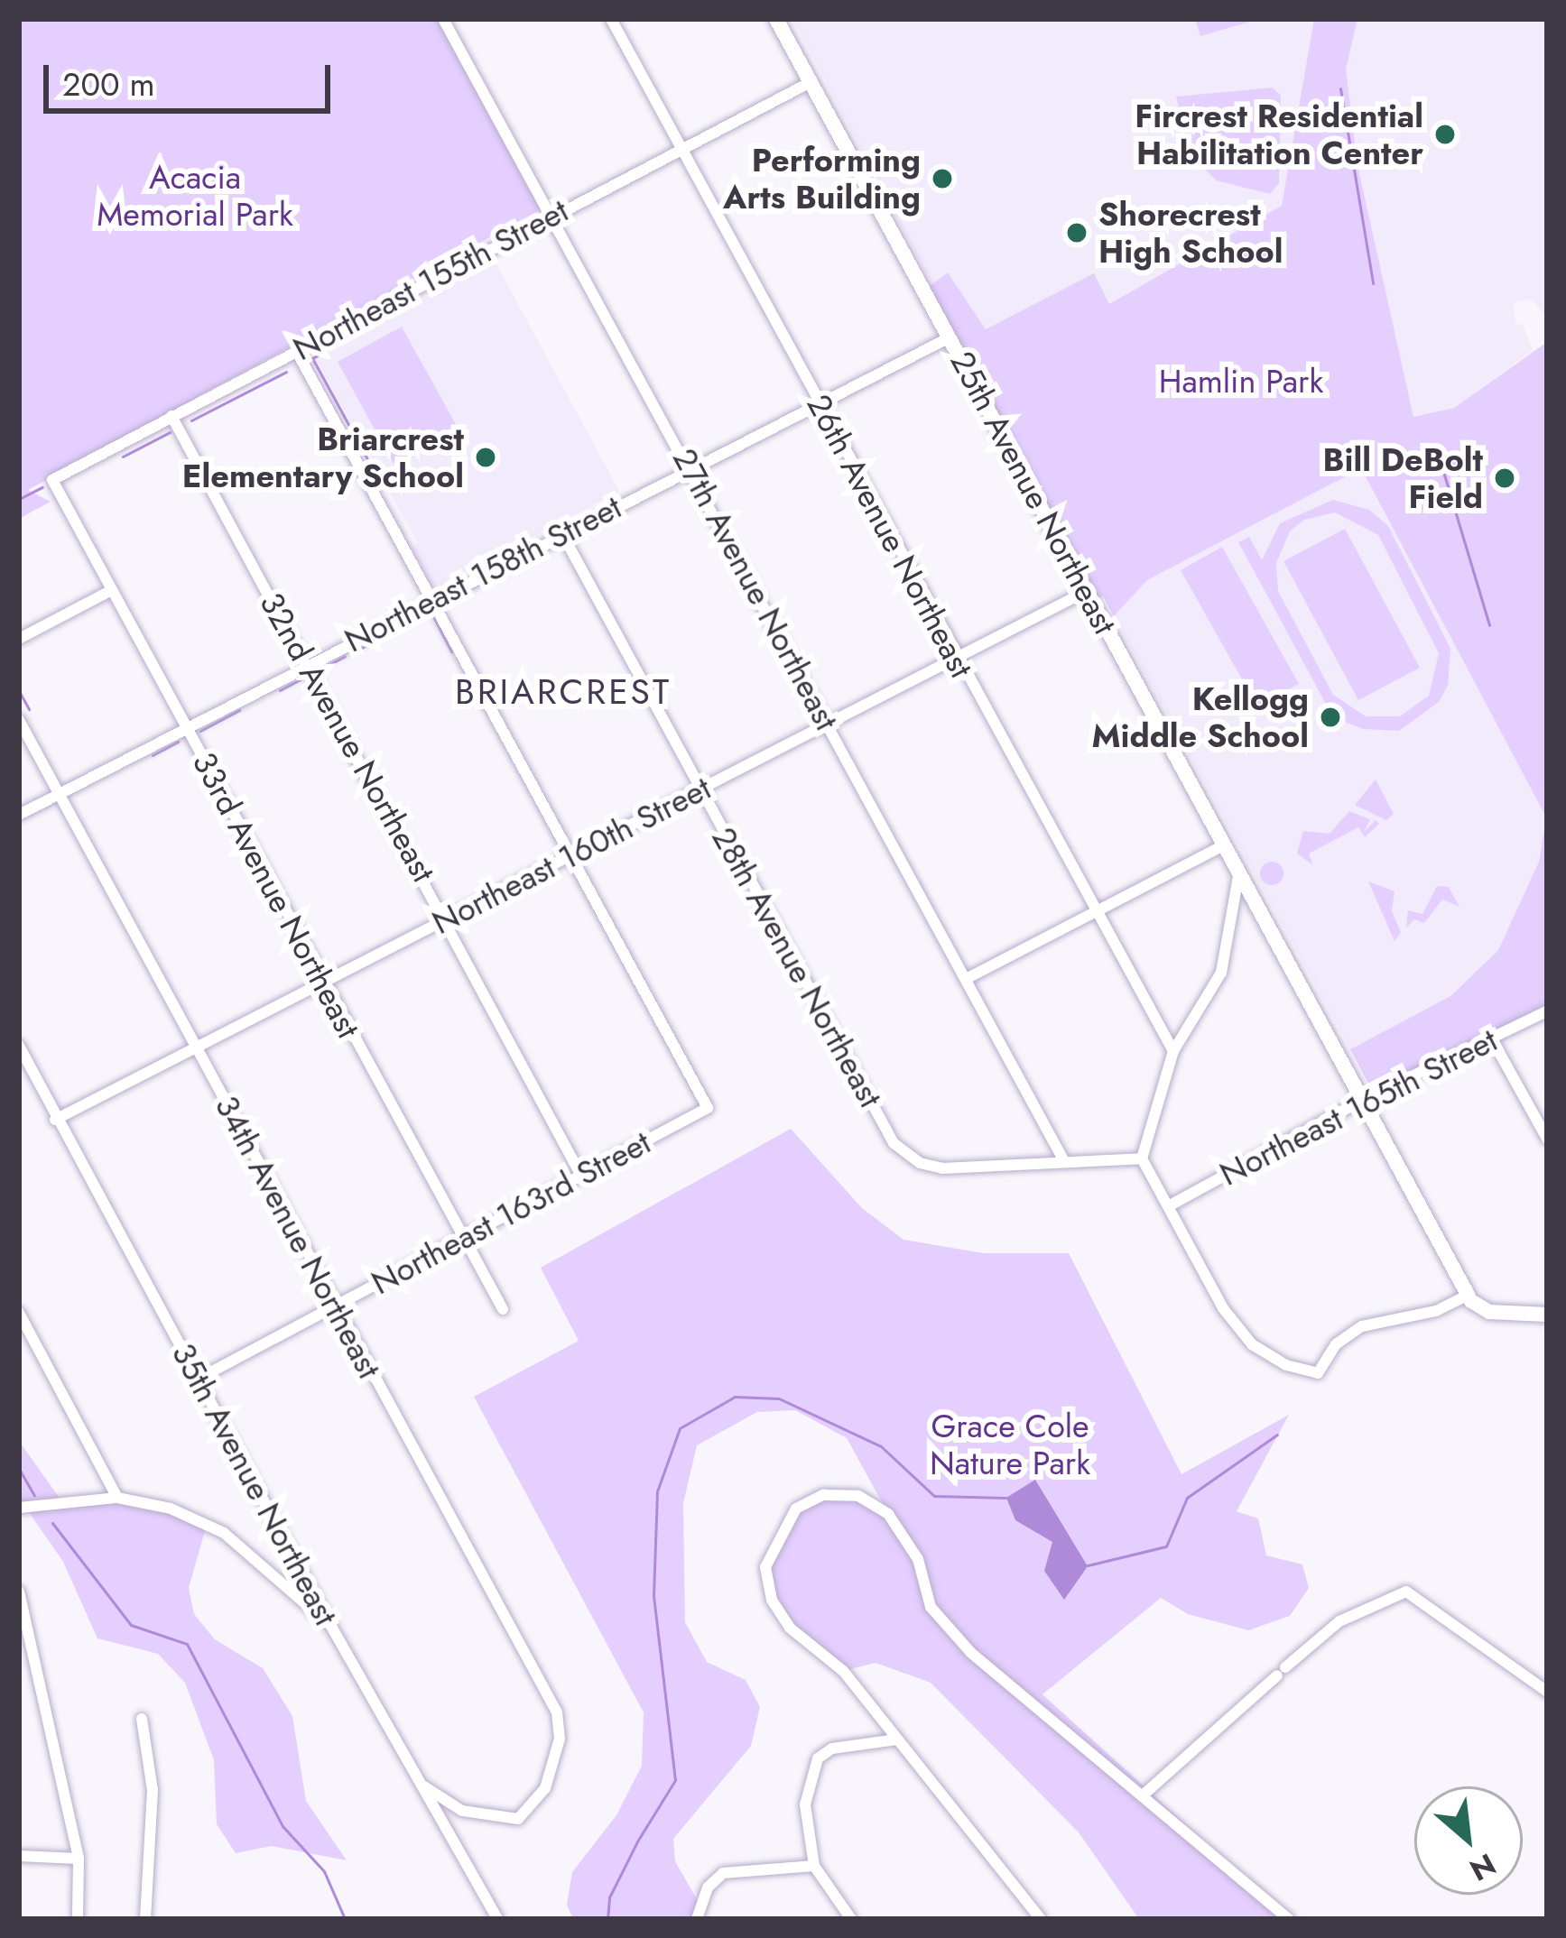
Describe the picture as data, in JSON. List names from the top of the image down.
{
  "streets": {
    "street": [
      "Northeast 155th Street",
      "25th Avenue Northeast",
      "26th Avenue Northeast",
      "Northeast 158th Street",
      "27th Avenue Northeast",
      "32nd Avenue Northeast",
      "Northeast 160th Street",
      "33rd Avenue Northeast",
      "28th Avenue Northeast",
      "Northeast 165th Street",
      "Northeast 163rd Street",
      "34th Avenue Northeast",
      "35th Avenue Northeast"
    ]
  },
  "crossings": [
    ["Northeast 155th Street", "25th Avenue Northeast"],
    ["Northeast 155th Street", "26th Avenue Northeast"],
    ["Northeast 155th Street", "27th Avenue Northeast"],
    ["Northeast 155th Street", "32nd Avenue Northeast"],
    ["Northeast 155th Street", "33rd Avenue Northeast"],
    ["25th Avenue Northeast", "Northeast 158th Street"],
    ["25th Avenue Northeast", "Northeast 160th Street"],
    ["25th Avenue Northeast", "Northeast 165th Street"],
    ["26th Avenue Northeast", "Northeast 158th Street"],
    ["26th Avenue Northeast", "Northeast 160th Street"],
    ["Northeast 158th Street", "27th Avenue Northeast"],
    ["Northeast 158th Street", "32nd Avenue Northeast"],
    ["Northeast 158th Street", "33rd Avenue Northeast"],
    ["Northeast 158th Street", "28th Avenue Northeast"],
    ["Northeast 158th Street", "34th Avenue Northeast"],
    ["27th Avenue Northeast", "Northeast 160th Street"],
    ["27th Avenue Northeast", "28th Avenue Northeast"],
    ["32nd Avenue Northeast", "Northeast 160th Street"],
    ["32nd Avenue Northeast", "Northeast 163rd Street"],
    ["Northeast 160th Street", "33rd Avenue Northeast"],
    ["Northeast 160th Street", "28th Avenue Northeast"],
    ["Northeast 160th Street", "Northeast 163rd Street"],
    ["Northeast 160th Street", "34th Avenue Northeast"],
    ["Northeast 160th Street", "35th Avenue Northeast"],
    ["33rd Avenue Northeast", "Northeast 163rd Street"],
    ["Northeast 163rd Street", "34th Avenue Northeast"],
    ["Northeast 163rd Street", "35th Avenue Northeast"],
    ["34th Avenue Northeast", "35th Avenue Northeast"]
  ],
  "districts": ["BRIARCREST"],
  "parks": ["Acacia Memorial Park", "Hamlin Park", "Grace Cole Nature Park"],
  "places": [
    "Fircrest Residential Habilitation Center",
    "Performing Arts Building",
    "Shorecrest High School",
    "Briarcrest Elementary School",
    "Bill DeBolt Field",
    "Kellogg Middle School"
  ],
  "scale_bar": "200 m",
  "north": "bottom right"
}
